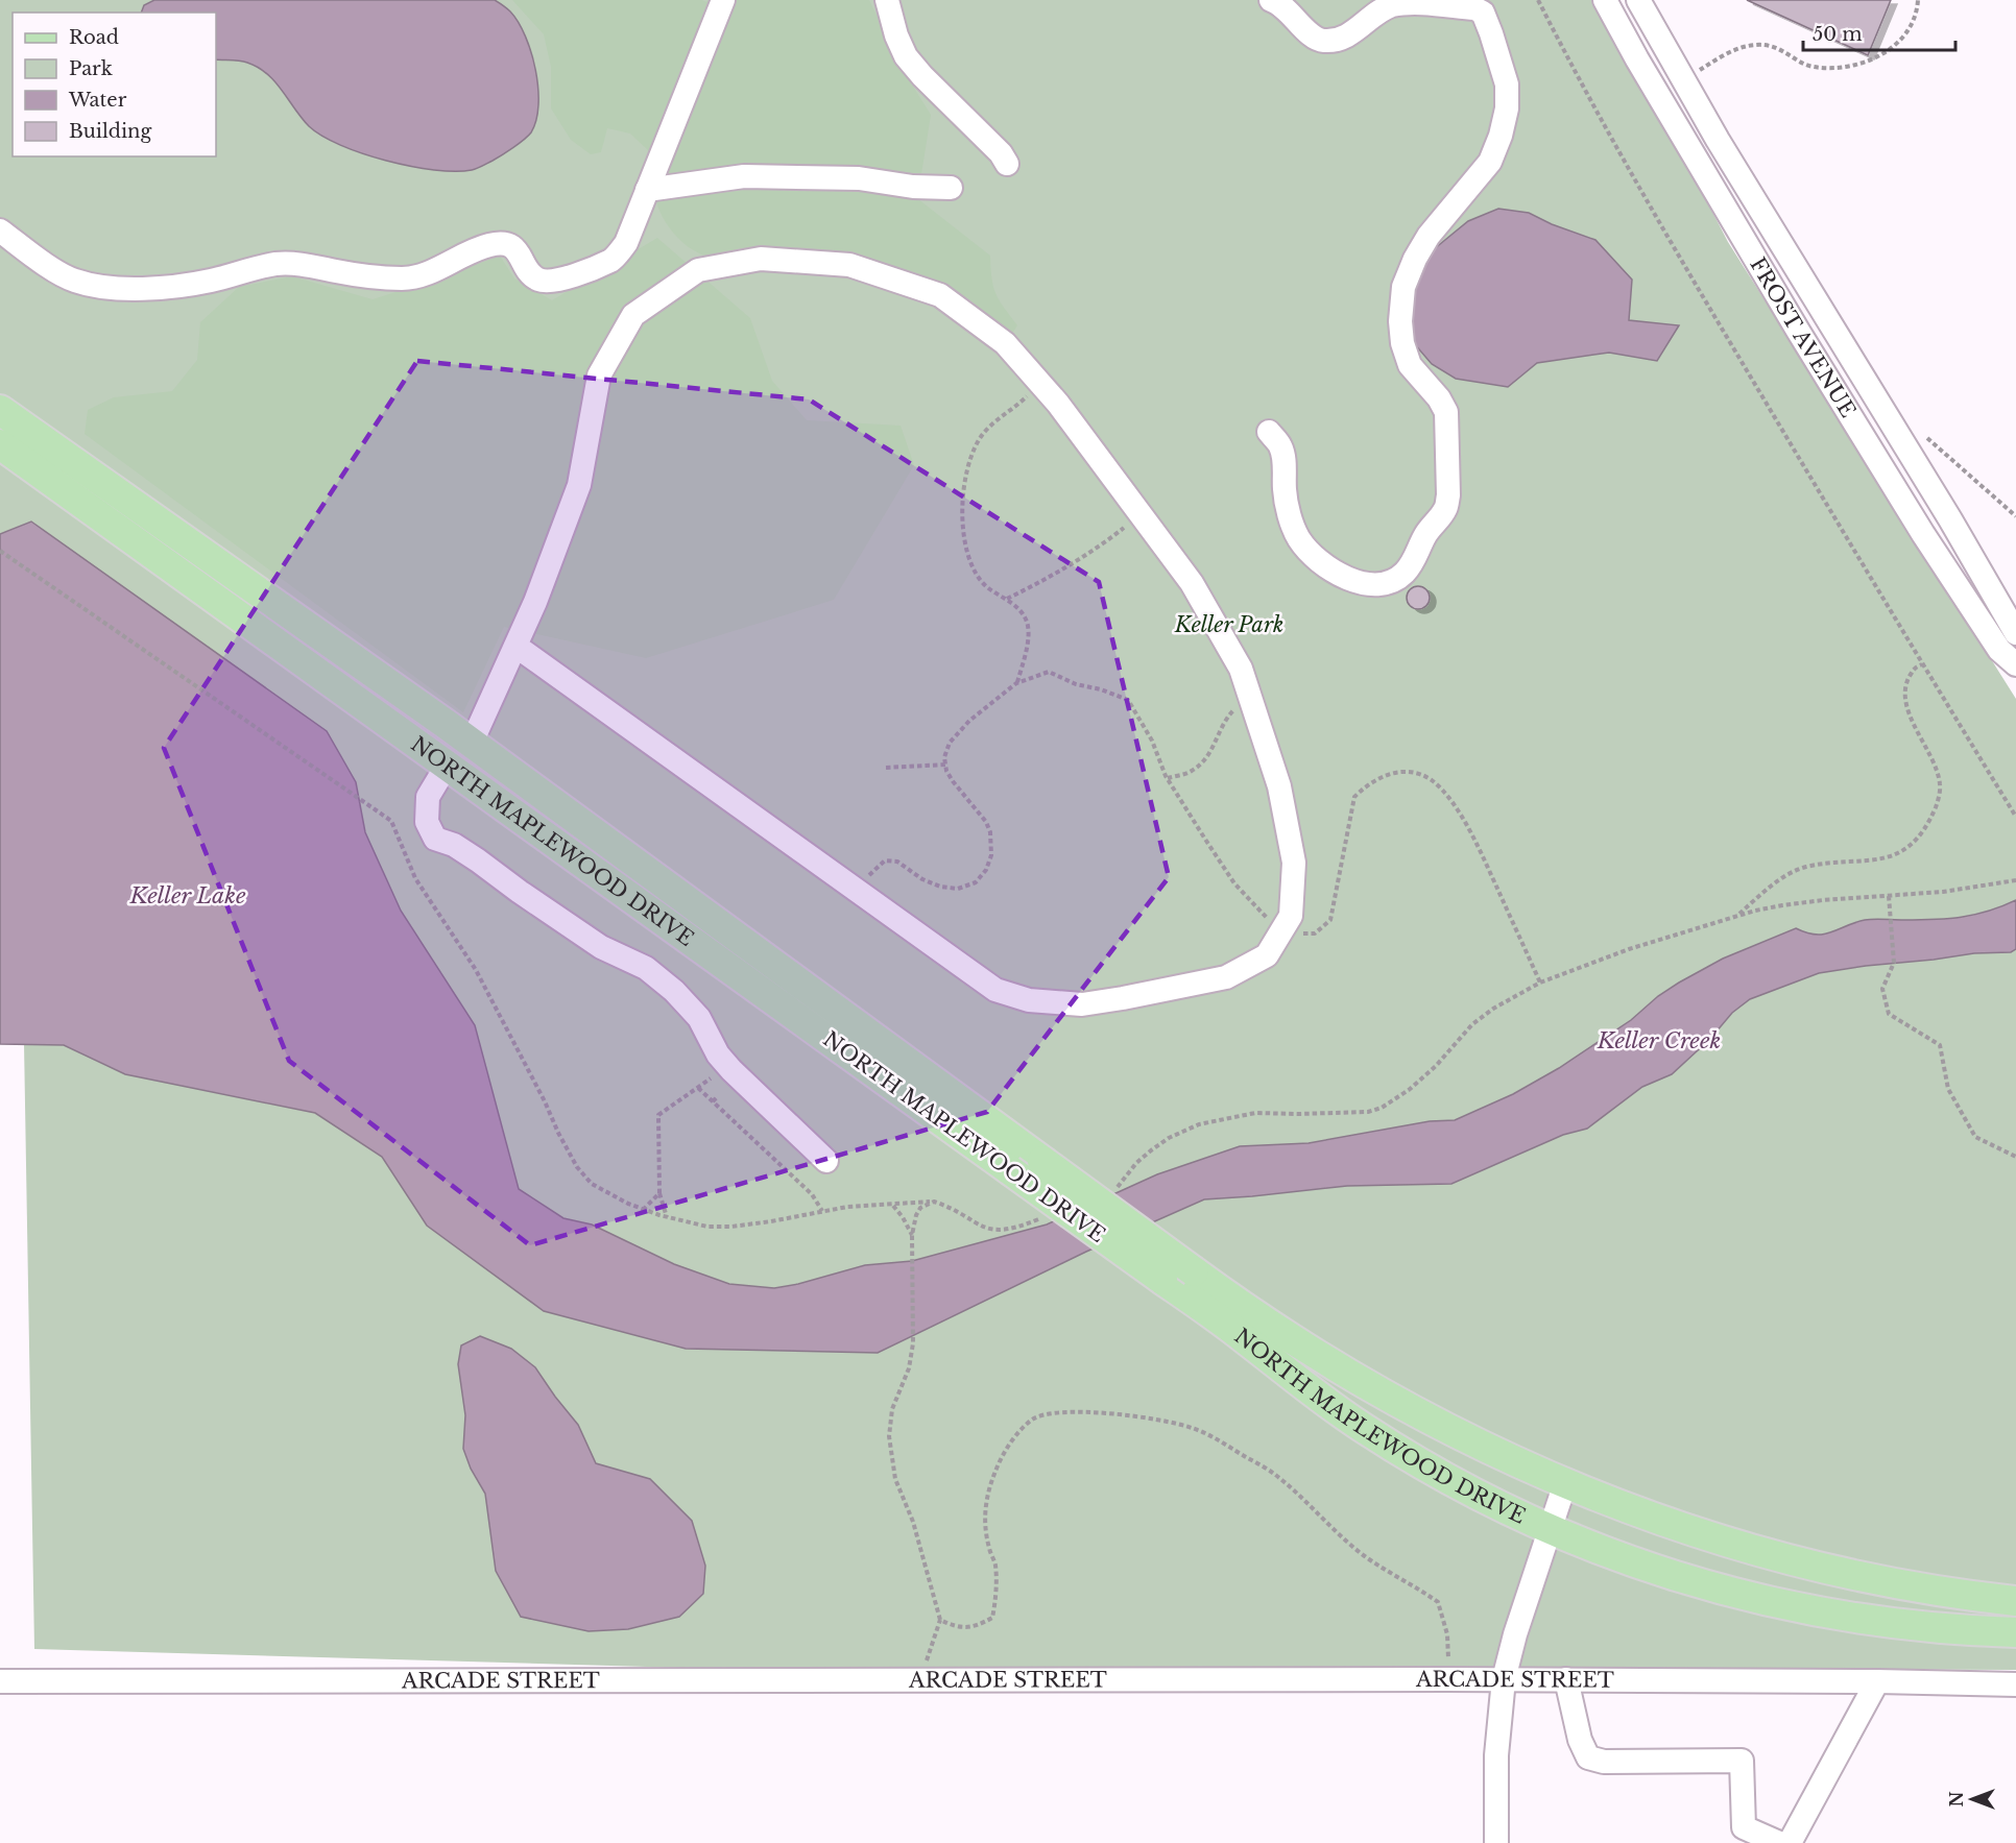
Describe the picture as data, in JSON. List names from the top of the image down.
{
  "streets": {
    "main road": ["NORTH MAPLEWOOD DRIVE"],
    "street": ["FROST AVENUE", "ARCADE STREET"]
  },
  "water": ["Keller Lake", "Keller Creek"],
  "parks": ["Keller Park"],
  "legend": [
    "Road",
    "Park",
    "Water",
    "Building"
  ],
  "scale_bar": "50 m",
  "north": "left"
}
